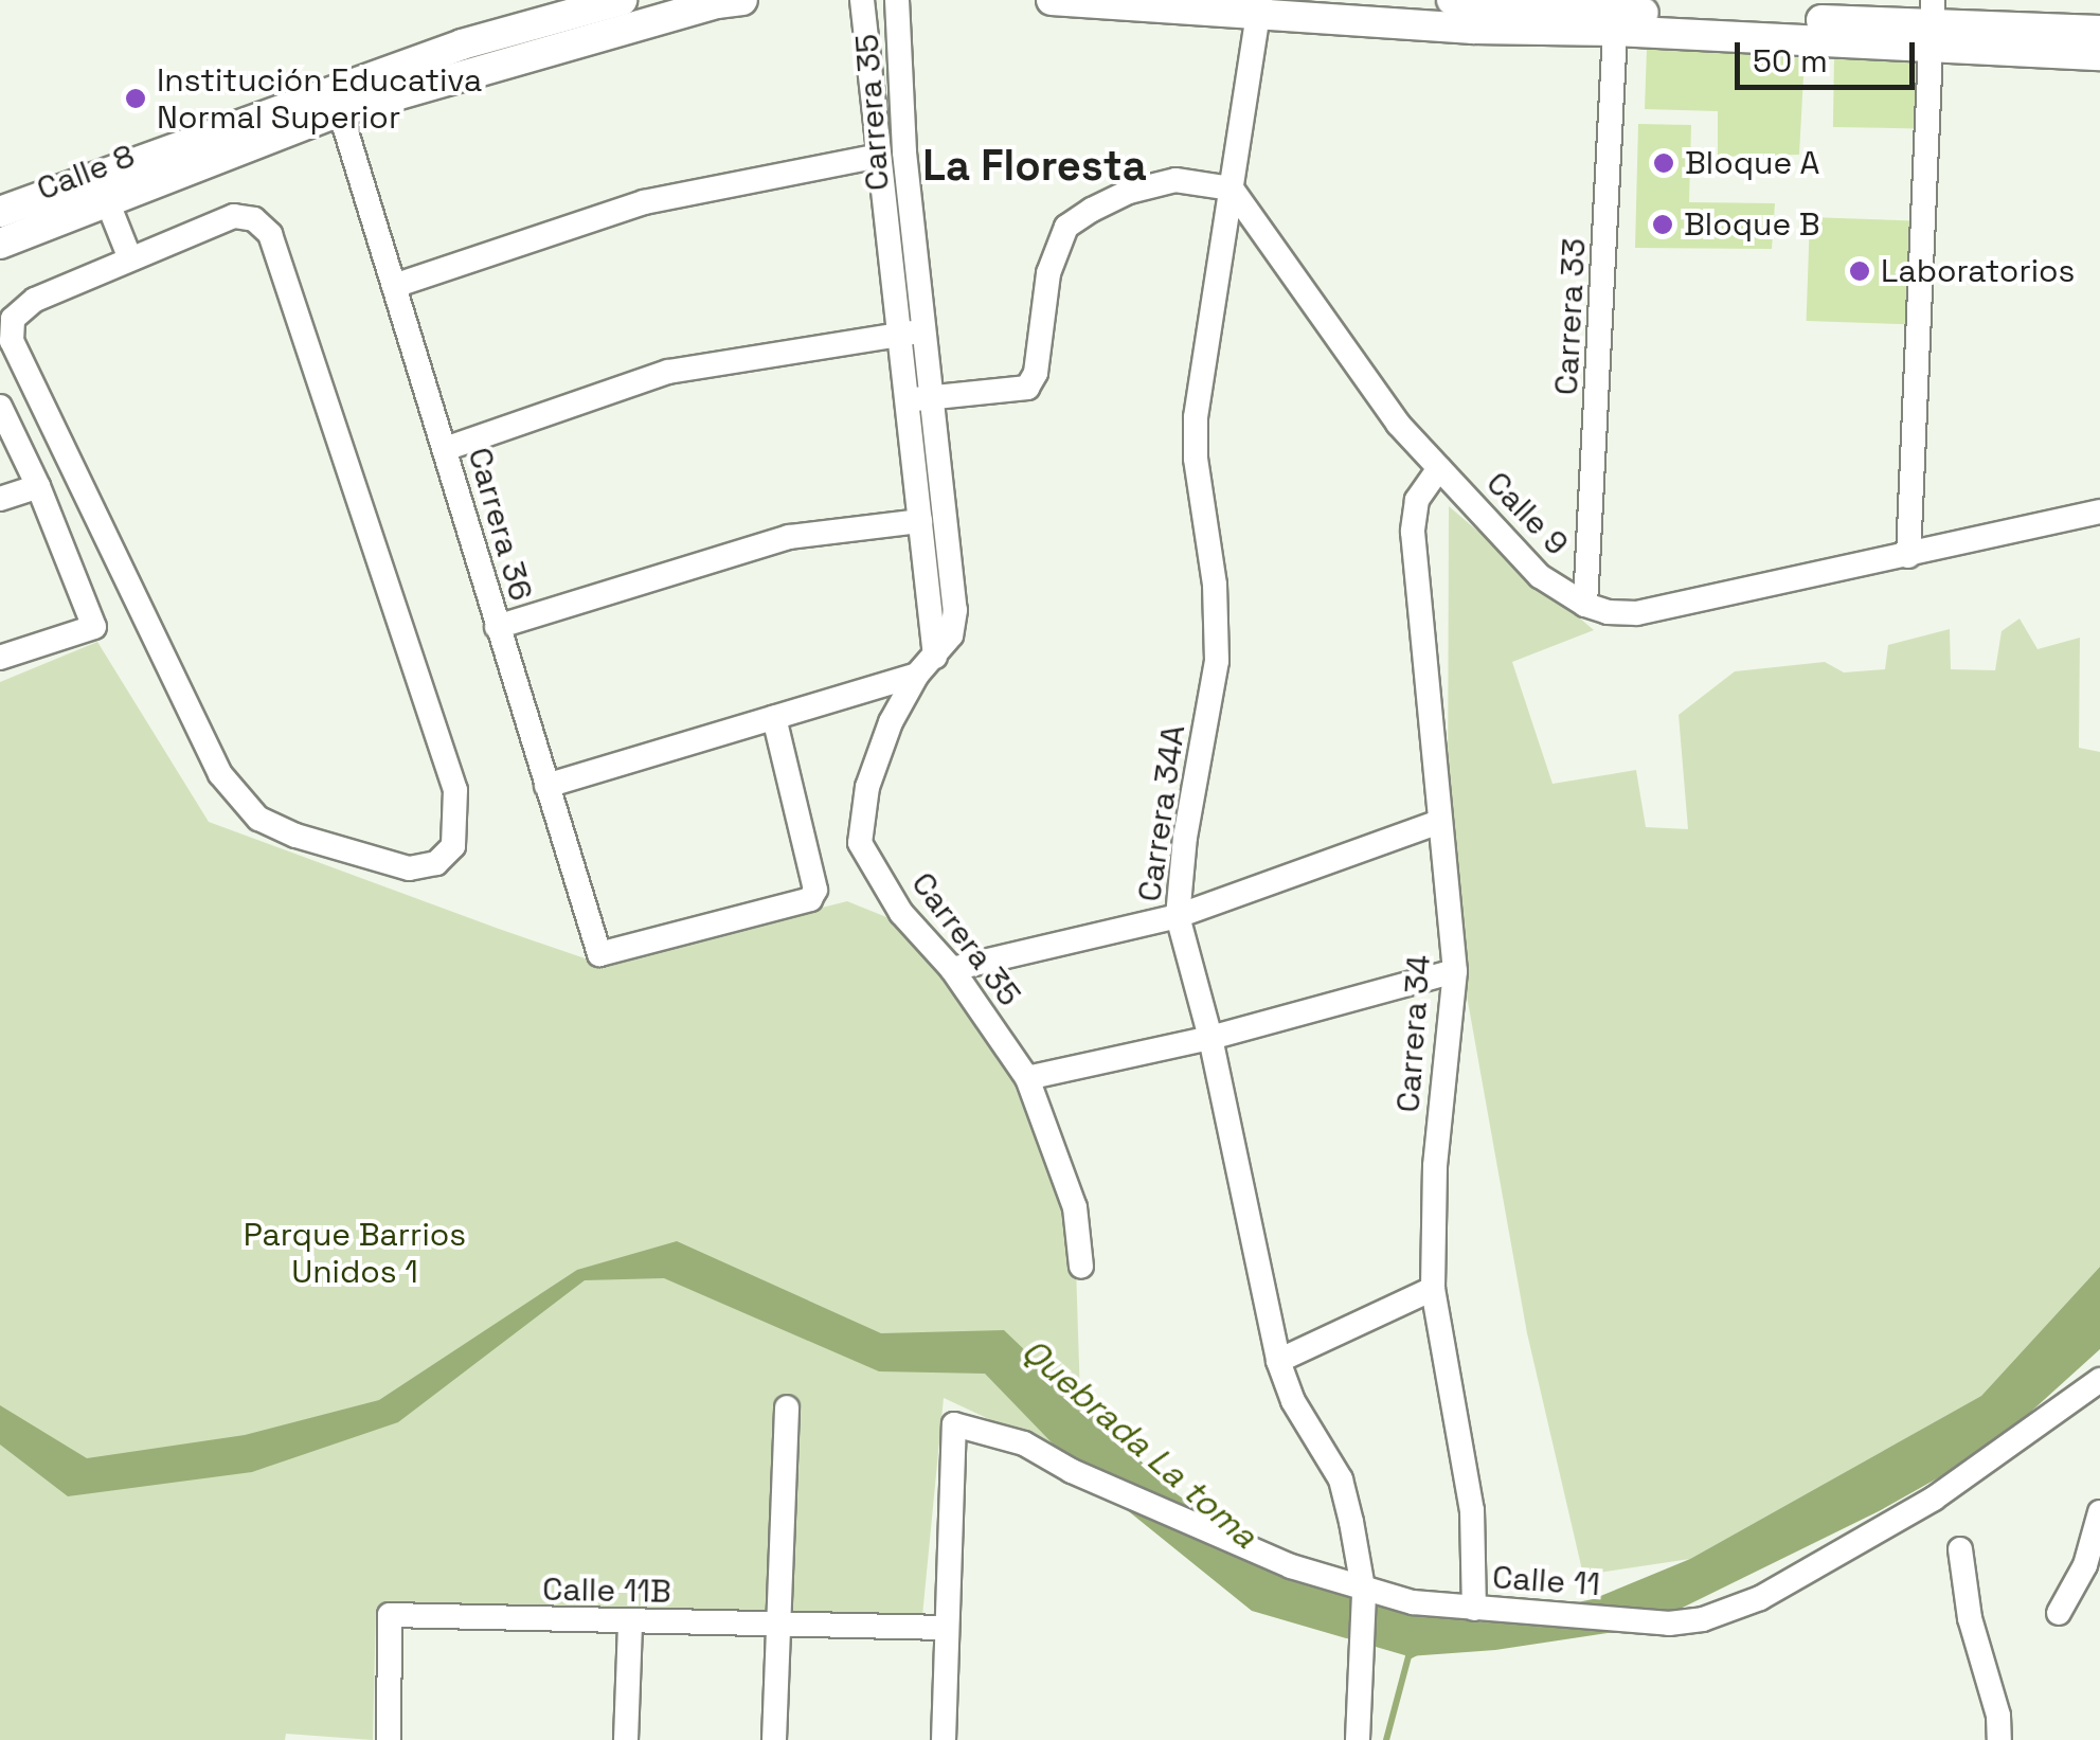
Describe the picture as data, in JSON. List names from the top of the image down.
{
  "streets": {
    "main road": ["Calle 8"],
    "street": [
      "Carrera 35",
      "Carrera 33",
      "Calle 9",
      "Carrera 36",
      "Carrera 34A",
      "Carrera 34",
      "Calle 11",
      "Calle 11B"
    ]
  },
  "crossings": [
    ["Calle 8", "Carrera 36"],
    ["Carrera 33", "Calle 9"],
    ["Calle 9", "Carrera 34A"],
    ["Calle 9", "Carrera 34"],
    ["Carrera 34A", "Calle 11"],
    ["Carrera 34", "Calle 11"],
    ["Calle 11", "Calle 11B"]
  ],
  "districts": ["La Floresta"],
  "water": ["Quebrada La toma"],
  "parks": ["Parque Barrios Unidos 1"],
  "places": [
    "Institución Educativa Normal Superior",
    "Bloque A",
    "Bloque B",
    "Laboratorios"
  ],
  "scale_bar": "50 m"
}
